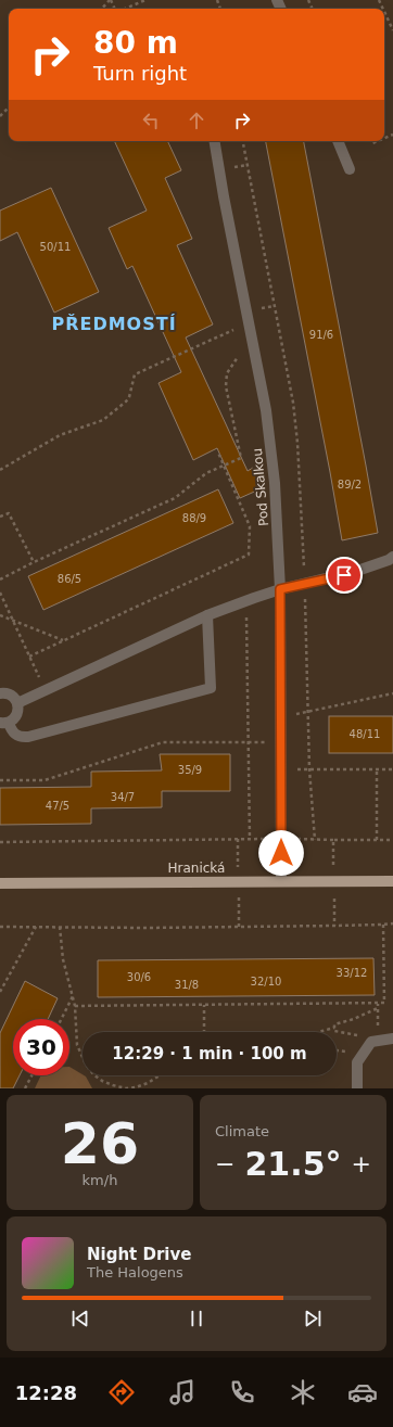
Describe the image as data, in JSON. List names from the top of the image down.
{
  "streets": {
    "main road": ["Hranická"],
    "street": ["Pod Skalkou"]
  },
  "crossings": [
    ["Pod Skalkou", "Hranická"]
  ],
  "districts": ["PŘEDMOSTÍ"],
  "house_numbers": [
    "50/11",
    "91/6",
    "89/2",
    "88/9",
    "86/5",
    "48/11",
    "35/9",
    "34/7",
    "47/5",
    "33/12",
    "30/6",
    "32/10",
    "31/8"
  ],
  "page": {
    "turn": ["80 m", "Turn right"],
    "limit": "30",
    "trip": "12:29 · 1 min · 100 m",
    "tile": [
      ["26", "km/h"],
      "Climate"
    ],
    "heat": ["−", "21.5°", "+"],
    "song": ["Night Drive", "The Halogens"],
    "tabs": "12:28"
  }
}
